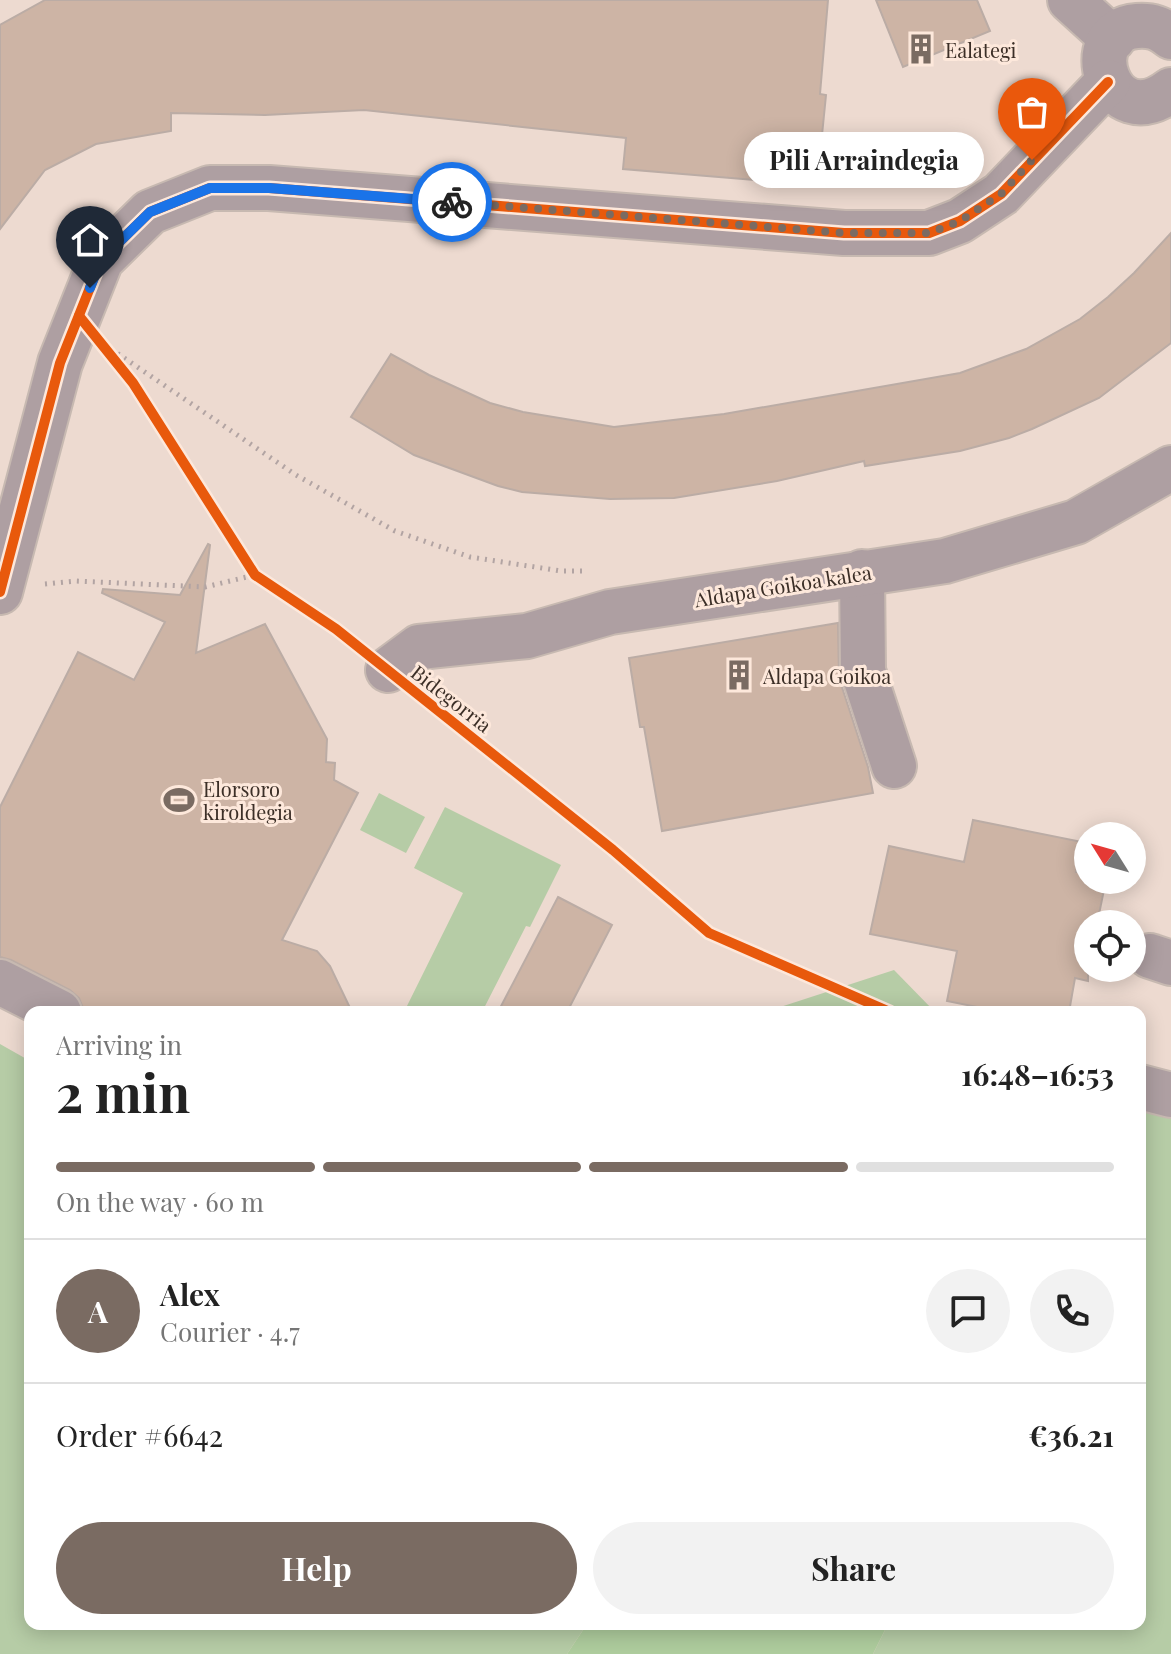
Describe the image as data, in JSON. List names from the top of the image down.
{
  "streets": {
    "street": ["Aldapa Goikoa kalea"],
    "cycle path": ["Bidegorria"]
  },
  "places": {
    "building": ["Ealategi", "Aldapa Goikoa"],
    "other": ["Pili Arraindegia"],
    "sports": ["Elorsoro kiroldegia"]
  },
  "north": "top left",
  "page": {
    "bubble": "Pili Arraindegia",
    "heading": ["2 min", "Arriving in", "16:48–16:53"],
    "panel": [
      "Alex",
      "Courier · 4.7",
      "Order #6642",
      "€36.21"
    ],
    "bar": "On the way · 60 m",
    "round": "A",
    "buttons": ["Help", "Share"]
  }
}
